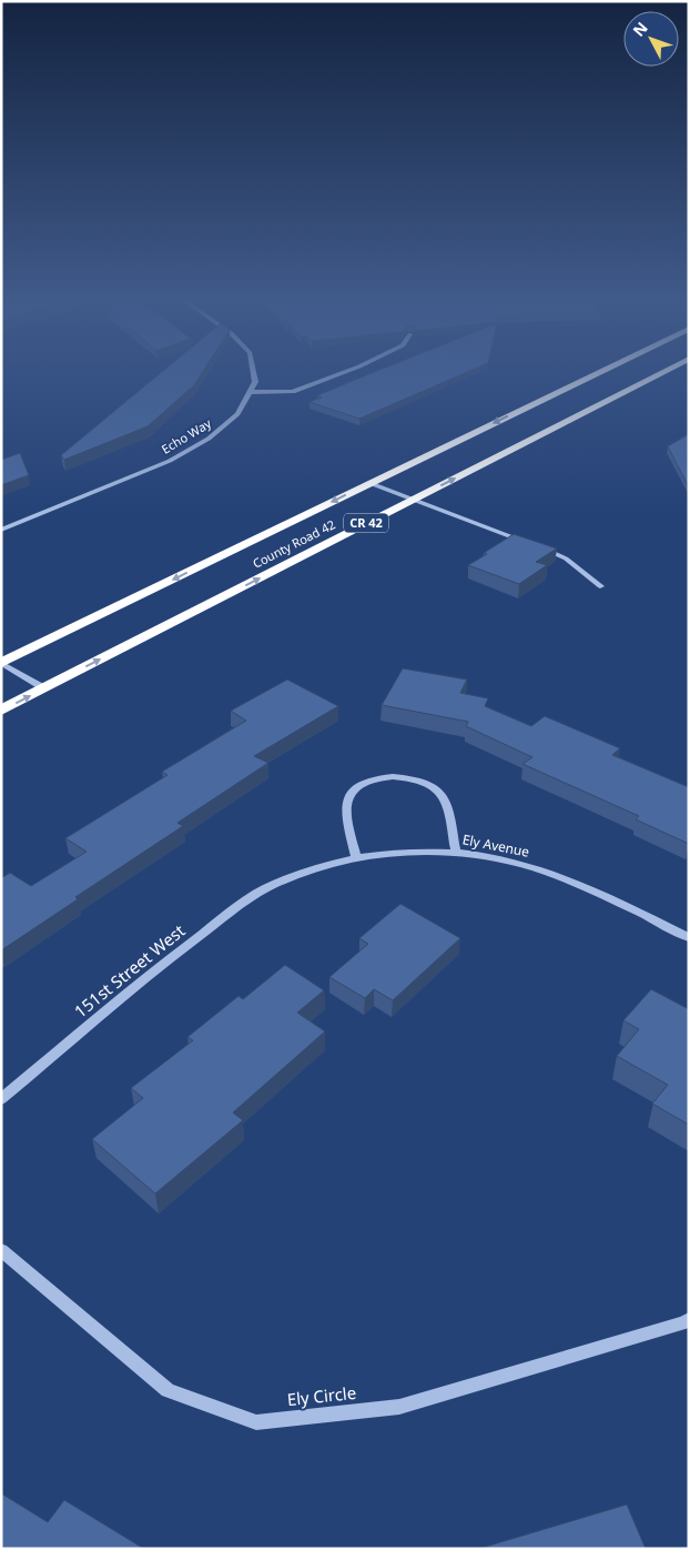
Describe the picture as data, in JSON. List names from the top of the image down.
{
  "streets": {
    "highway": ["CR 42", "County Road 42"],
    "street": [
      "Echo Way",
      "Ely Avenue",
      "151st Street West",
      "Ely Circle"
    ]
  },
  "crossings": [
    ["Ely Avenue", "151st Street West"]
  ],
  "north": "top left"
}
